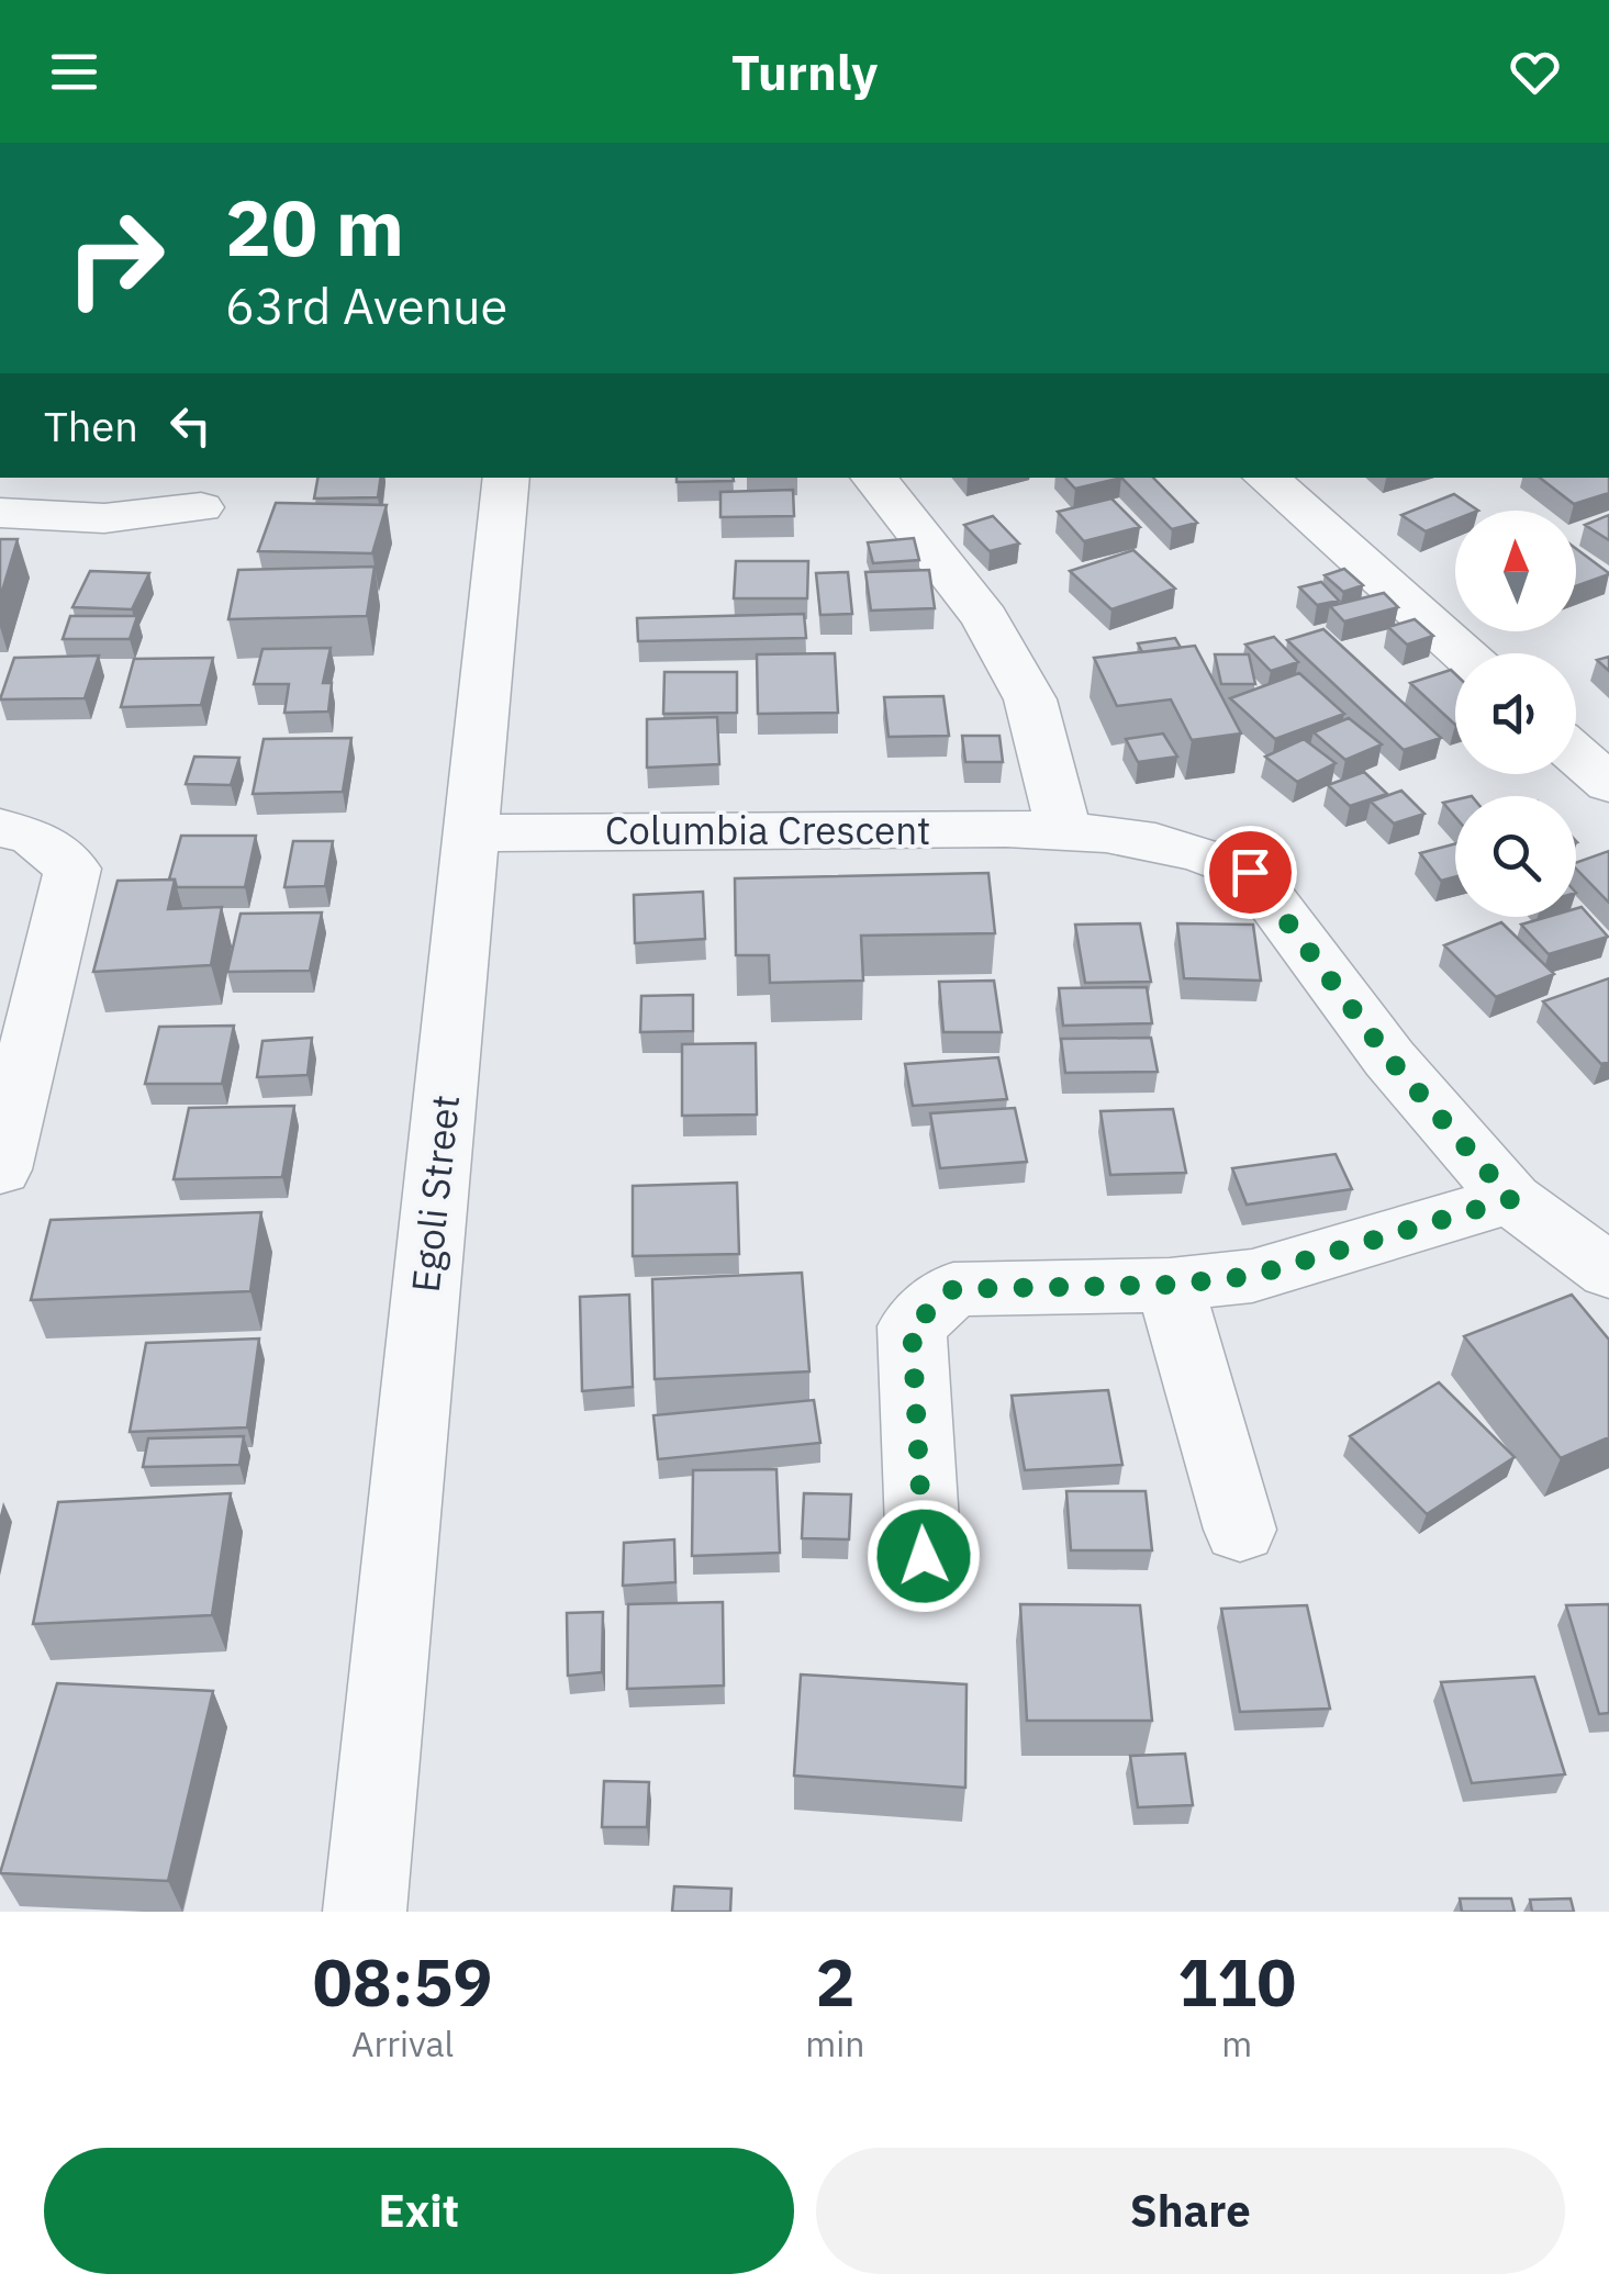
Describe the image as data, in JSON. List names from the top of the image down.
{
  "streets": {
    "street": ["Columbia Crescent", "Egoli Street"]
  },
  "crossings": [
    ["Columbia Crescent", "Egoli Street"]
  ],
  "north": "top",
  "page": {
    "header": "Turnly",
    "turn": ["20 m", "63rd Avenue"],
    "then": "Then",
    "eta": [
      "08:59",
      "Arrival",
      "2",
      "min",
      "110",
      "m"
    ],
    "buttons": ["Exit", "Share"]
  }
}
